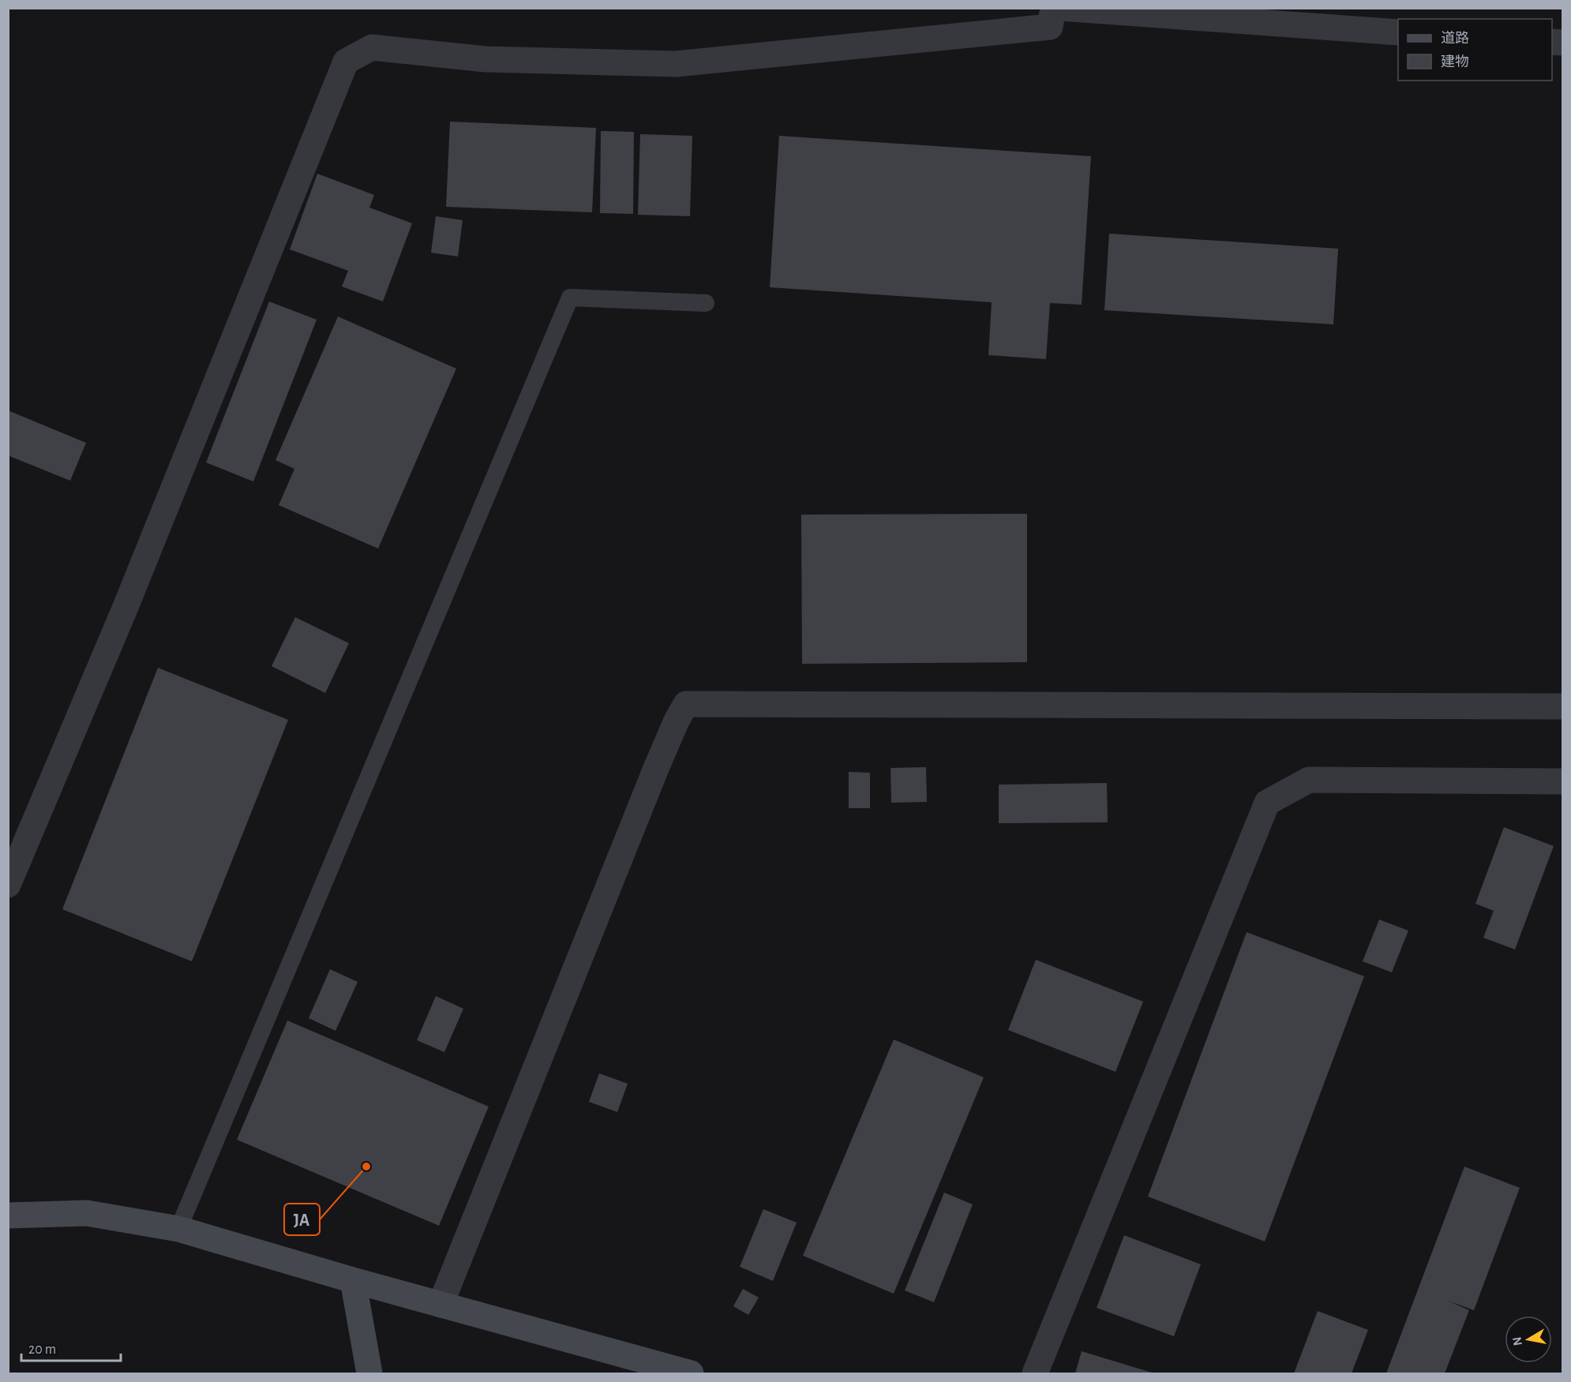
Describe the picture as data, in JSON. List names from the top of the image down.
{
  "places": ["JA"],
  "legend": ["道路", "建物"],
  "scale_bar": "20 m",
  "north": "left"
}
